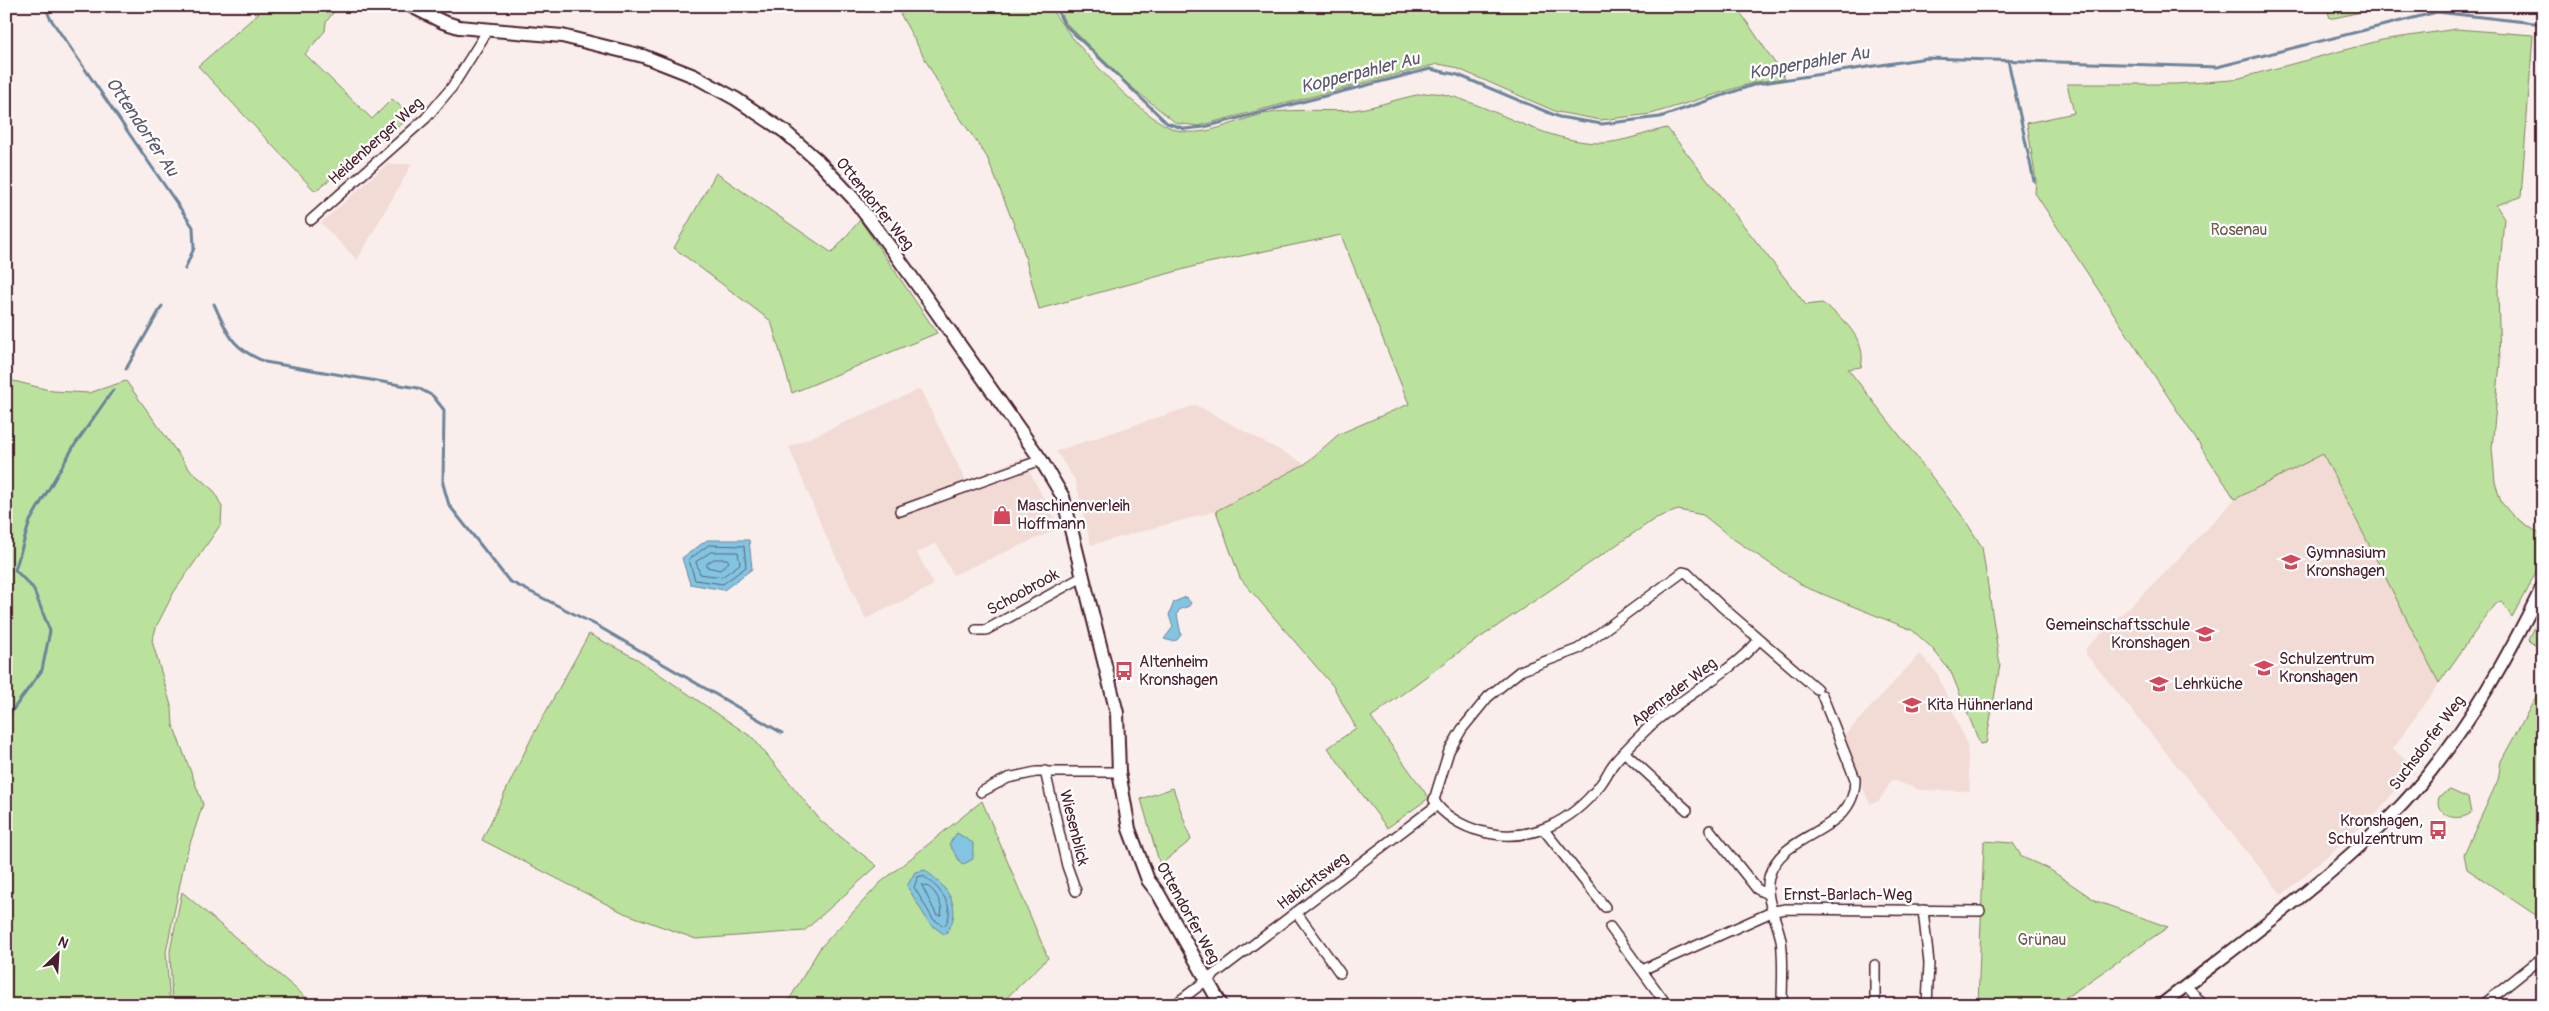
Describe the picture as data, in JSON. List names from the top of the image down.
{
  "streets": {
    "main road": ["Ottendorfer Weg"],
    "street": [
      "Heidenberger Weg",
      "Schoobrook",
      "Apenrader Weg",
      "Suchsdorfer Weg",
      "Wiesenblick",
      "Habichtsweg",
      "Ernst-Barlach-Weg"
    ]
  },
  "crossings": [
    ["Heidenberger Weg", "Ottendorfer Weg"],
    ["Ottendorfer Weg", "Schoobrook"],
    ["Ottendorfer Weg", "Wiesenblick"],
    ["Ottendorfer Weg", "Habichtsweg"],
    ["Apenrader Weg", "Habichtsweg"]
  ],
  "water": ["Kopperpahler Au", "Ottendorfer Au"],
  "parks": ["Rosenau", "Grünau"],
  "places": {
    "shop": ["Maschinenverleih Hoffmann"],
    "school or university": [
      "Gymnasium Kronshagen",
      "Gemeinschaftsschule Kronshagen",
      "Schulzentrum Kronshagen",
      "Lehrküche",
      "Kita Hühnerland"
    ],
    "bus stop": ["Altenheim Kronshagen", "Kronshagen, Schulzentrum"]
  },
  "north": "top right"
}
